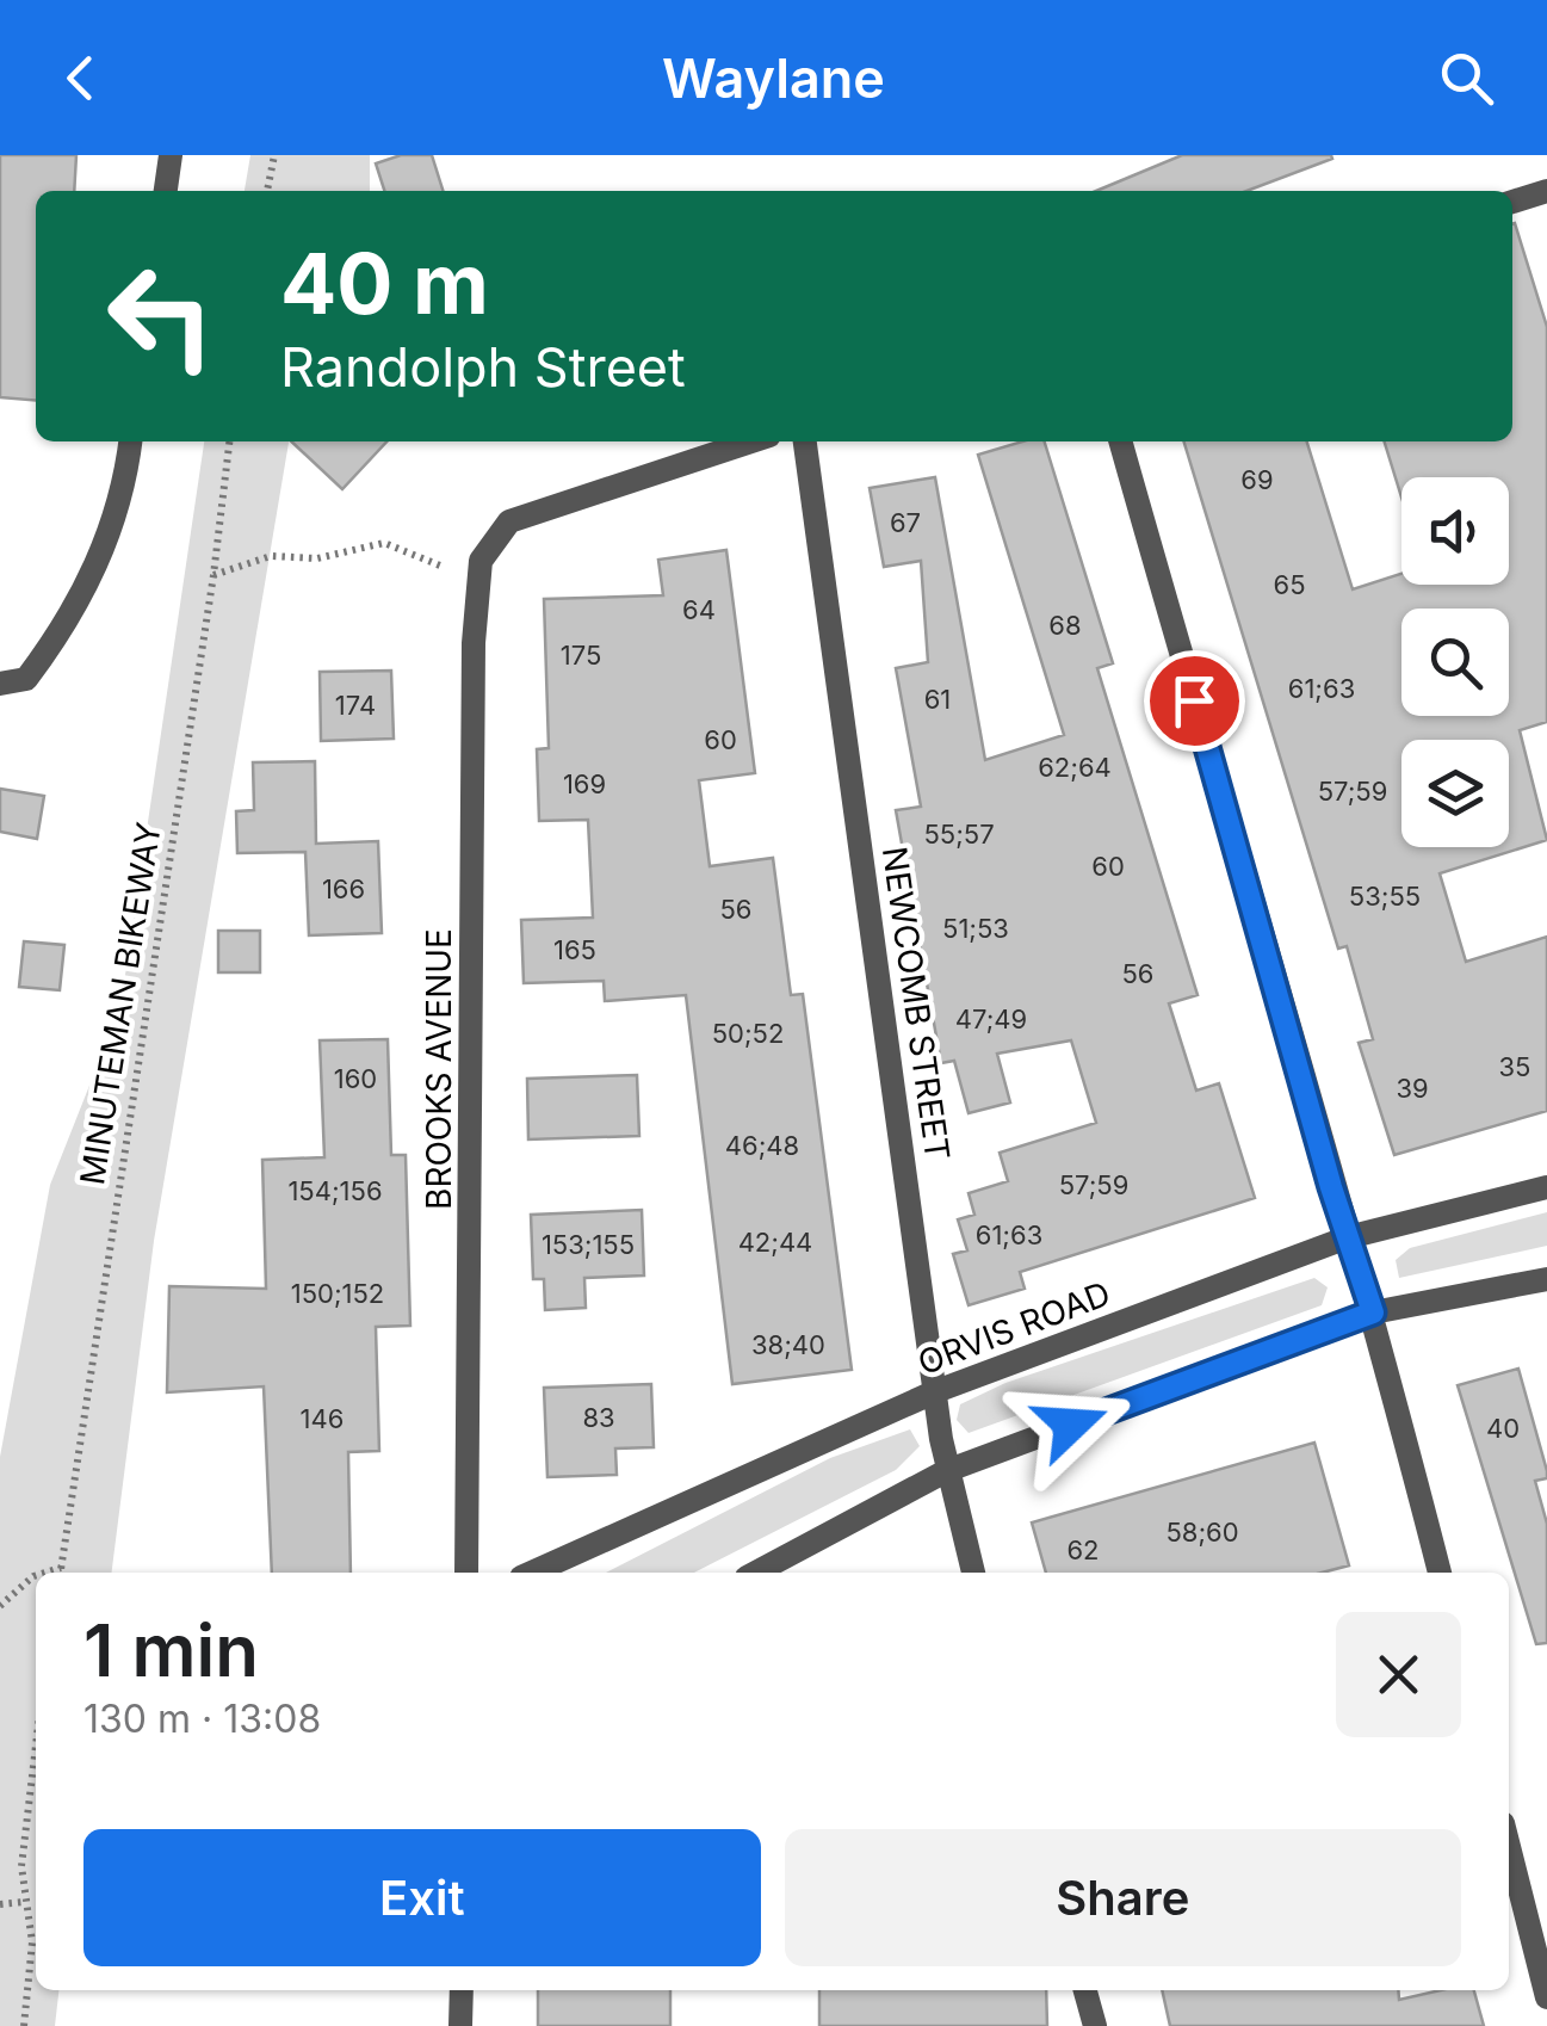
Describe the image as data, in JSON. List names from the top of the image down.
{
  "streets": {
    "street": ["NEWCOMB STREET", "BROOKS AVENUE", "ORVIS ROAD"],
    "path": ["MINUTEMAN BIKEWAY"]
  },
  "crossings": [
    ["NEWCOMB STREET", "ORVIS ROAD"]
  ],
  "house_numbers": [
    "69",
    "67",
    "65",
    "64",
    "68",
    "175",
    "61;63",
    "61",
    "174",
    "60",
    "62;64",
    "169",
    "57;59",
    "55;57",
    "60",
    "166",
    "53;55",
    "56",
    "51;53",
    "165",
    "56",
    "47;49",
    "50;52",
    "35",
    "160",
    "39",
    "46;48",
    "57;59",
    "154;156",
    "61;63",
    "42;44",
    "153;155",
    "150;152",
    "38;40",
    "83",
    "146",
    "40",
    "58;60",
    "62"
  ],
  "page": {
    "header": "Waylane",
    "turn": ["40 m", "Randolph Street"],
    "heading": ["1 min", "130 m · 13:08"],
    "buttons": ["Exit", "Share"]
  }
}
